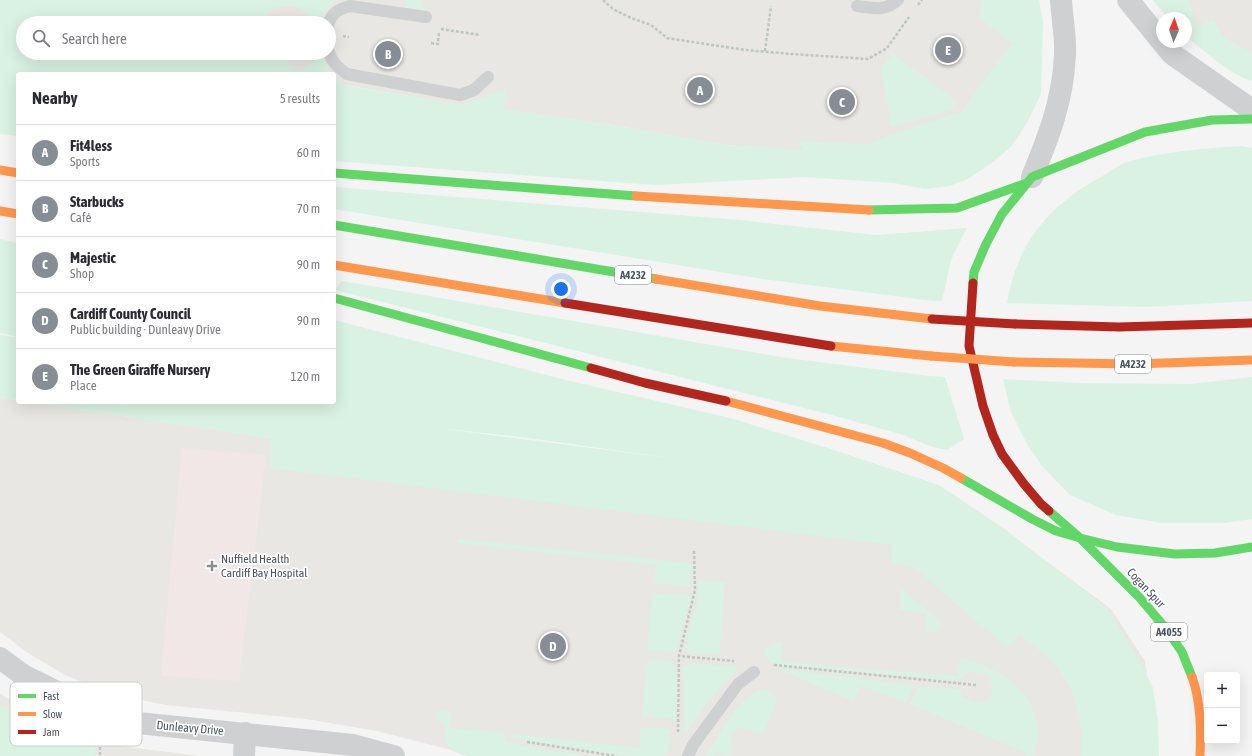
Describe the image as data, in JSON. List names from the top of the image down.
{
  "streets": {
    "main road": ["A4232", "Cogan Spur", "A4055"],
    "street": ["Dunleavy Drive"]
  },
  "places": {
    "health": ["Nuffield Health Cardiff Bay Hospital"]
  },
  "legend": ["Fast", "Slow", "Jam"],
  "north": "top",
  "page": {
    "search": "Search here",
    "pins": [
      "E",
      "B",
      "A",
      "C",
      "D"
    ],
    "heading": ["Nearby", "5 results"],
    "list": [
      {
        "mark": "A",
        "name": "Fit4less",
        "note": "Sports",
        "value": "60 m"
      },
      {
        "mark": "B",
        "name": "Starbucks",
        "note": "Café",
        "value": "70 m"
      },
      {
        "mark": "C",
        "name": "Majestic",
        "note": "Shop",
        "value": "90 m"
      },
      {
        "mark": "D",
        "name": "Cardiff County Council",
        "note": "Public building · Dunleavy Drive",
        "value": "90 m"
      },
      {
        "mark": "E",
        "name": "The Green Giraffe Nursery",
        "note": "Place",
        "value": "120 m"
      }
    ],
    "map_buttons": ["+", "−"]
  }
}
